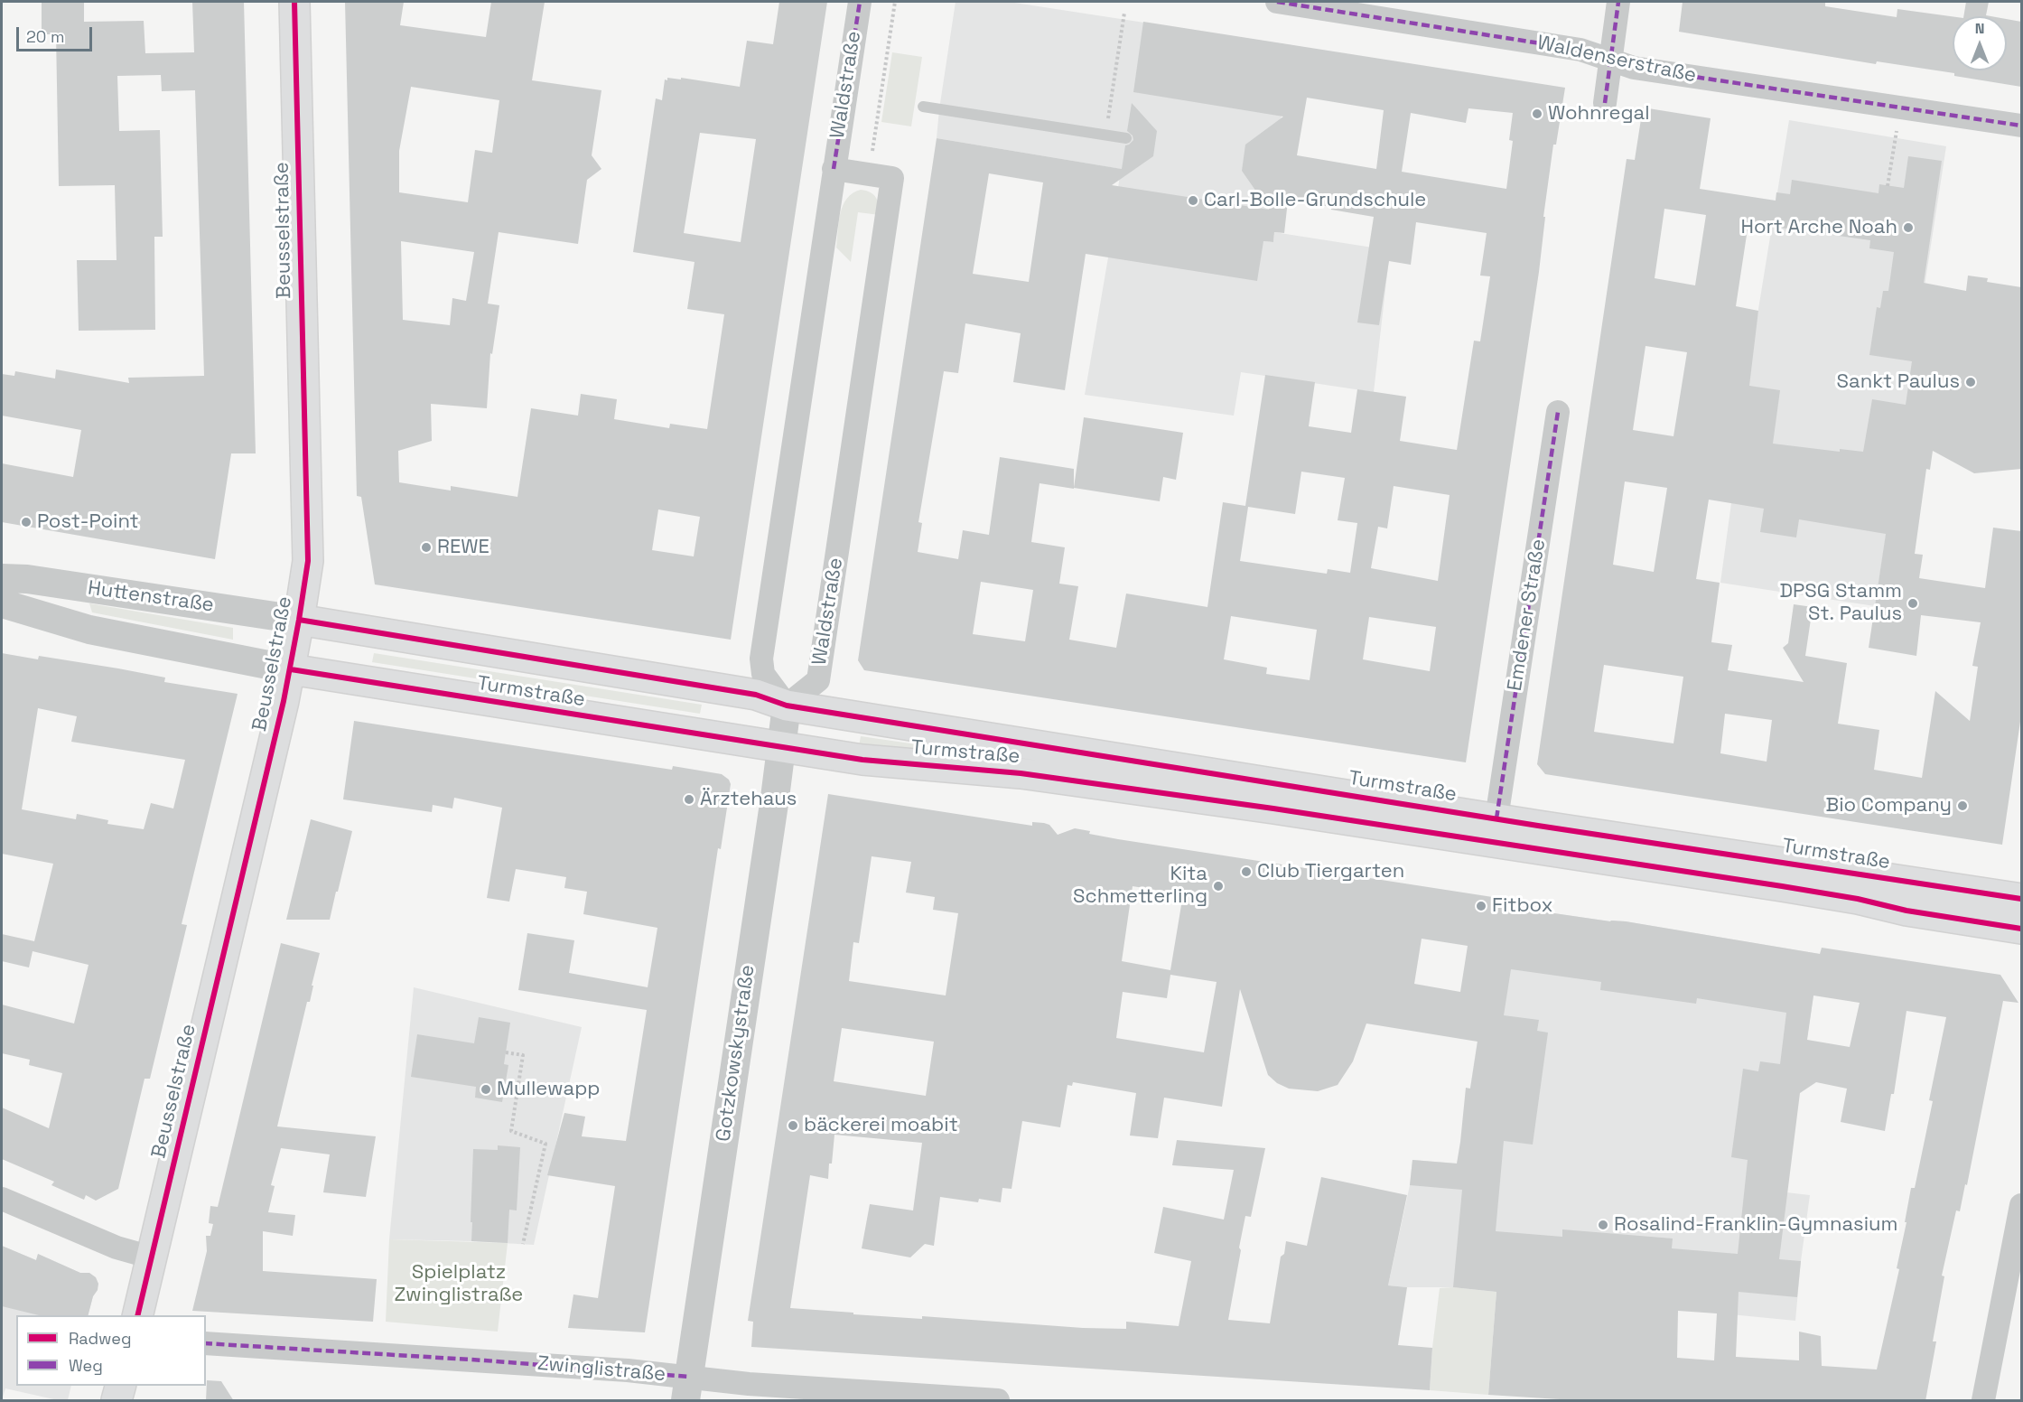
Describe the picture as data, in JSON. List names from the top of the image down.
{
  "streets": {
    "main road": ["Beusselstraße", "Turmstraße"],
    "street": [
      "Waldenserstraße",
      "Waldstraße",
      "Huttenstraße",
      "Emdener Straße",
      "Gotzkowskystraße",
      "Zwinglistraße"
    ]
  },
  "crossings": [
    ["Waldstraße", "Turmstraße"],
    ["Waldstraße", "Gotzkowskystraße"],
    ["Beusselstraße", "Huttenstraße"],
    ["Beusselstraße", "Turmstraße"],
    ["Huttenstraße", "Turmstraße"],
    ["Emdener Straße", "Turmstraße"],
    ["Turmstraße", "Gotzkowskystraße"],
    ["Gotzkowskystraße", "Zwinglistraße"]
  ],
  "parks": ["Spielplatz Zwinglistraße"],
  "places": [
    "Wohnregal",
    "Carl-Bolle-Grundschule",
    "Hort Arche Noah",
    "Sankt Paulus",
    "Post-Point",
    "REWE",
    "DPSG Stamm St. Paulus",
    "Ärztehaus",
    "Bio Company",
    "Club Tiergarten",
    "Kita Schmetterling",
    "Fitbox",
    "Mullewapp",
    "bäckerei moabit",
    "Rosalind-Franklin-Gymnasium"
  ],
  "legend": ["Radweg", "Weg"],
  "scale_bar": "20 m",
  "north": "top"
}
